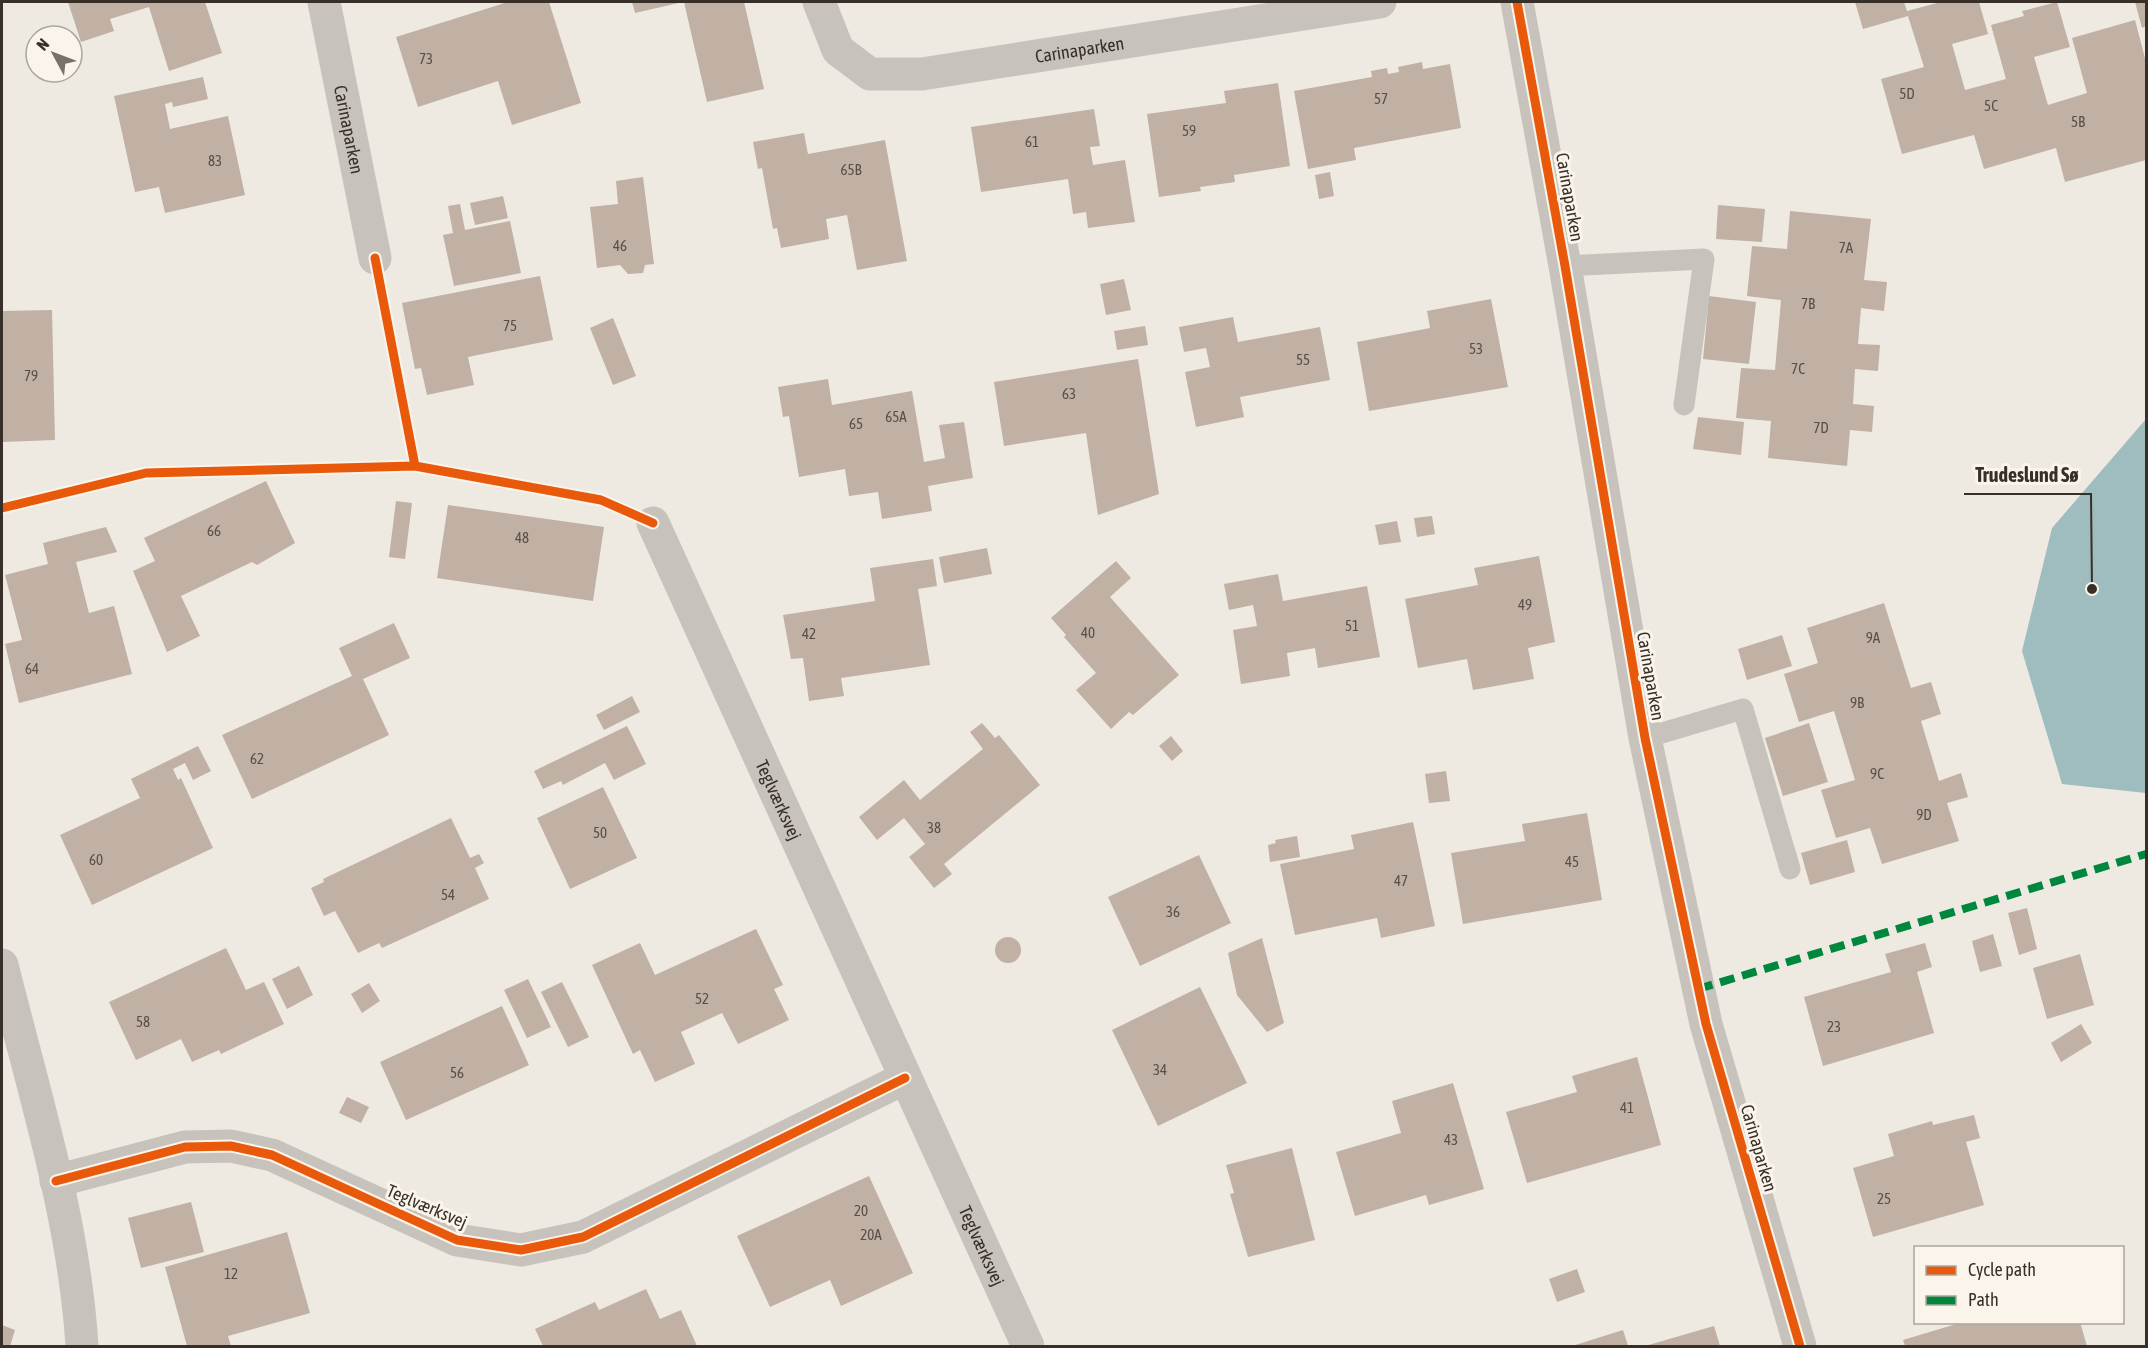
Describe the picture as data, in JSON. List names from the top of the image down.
{
  "streets": {
    "street": ["Carinaparken", "Teglværksvej"]
  },
  "places": ["Trudeslund Sø"],
  "house_numbers": [
    "73",
    "5D",
    "57",
    "5C",
    "5B",
    "59",
    "61",
    "83",
    "65B",
    "46",
    "7A",
    "7B",
    "75",
    "53",
    "55",
    "7C",
    "79",
    "63",
    "65A",
    "65",
    "7D",
    "66",
    "48",
    "49",
    "51",
    "40",
    "42",
    "9A",
    "64",
    "9B",
    "62",
    "9C",
    "9D",
    "38",
    "50",
    "60",
    "45",
    "47",
    "54",
    "36",
    "52",
    "58",
    "23",
    "34",
    "56",
    "41",
    "43",
    "25",
    "20",
    "20A",
    "12"
  ],
  "legend": ["Cycle path", "Path"],
  "north": "top left"
}
